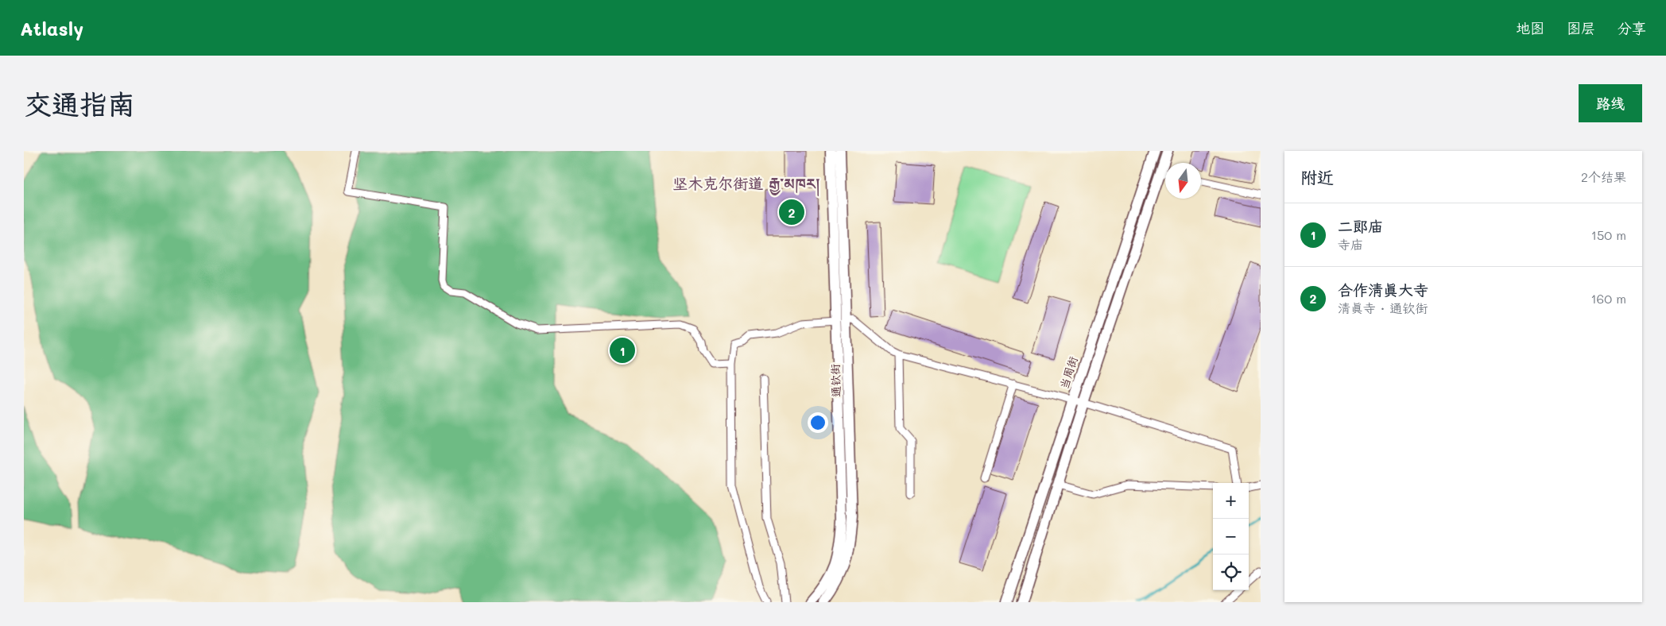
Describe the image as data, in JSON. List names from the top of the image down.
{
  "streets": {
    "main road": ["当周街", "通钦街"]
  },
  "districts": ["坚木克尔街道 རྒྱ་མཁར།"],
  "north": "bottom",
  "page": {
    "header": "Atlasly",
    "nav": ["地图", "图层", "分享"],
    "buttons": "路线",
    "title": "交通指南",
    "heading": ["附近", "2个结果"],
    "pins": ["2", "1"],
    "list": [
      {
        "mark": "1",
        "name": "二郎庙",
        "note": "寺庙",
        "value": "150 m"
      },
      {
        "mark": "2",
        "name": "合作清真大寺",
        "note": "清真寺 · 通钦街",
        "value": "160 m"
      }
    ],
    "map_buttons": ["+", "−"]
  }
}
